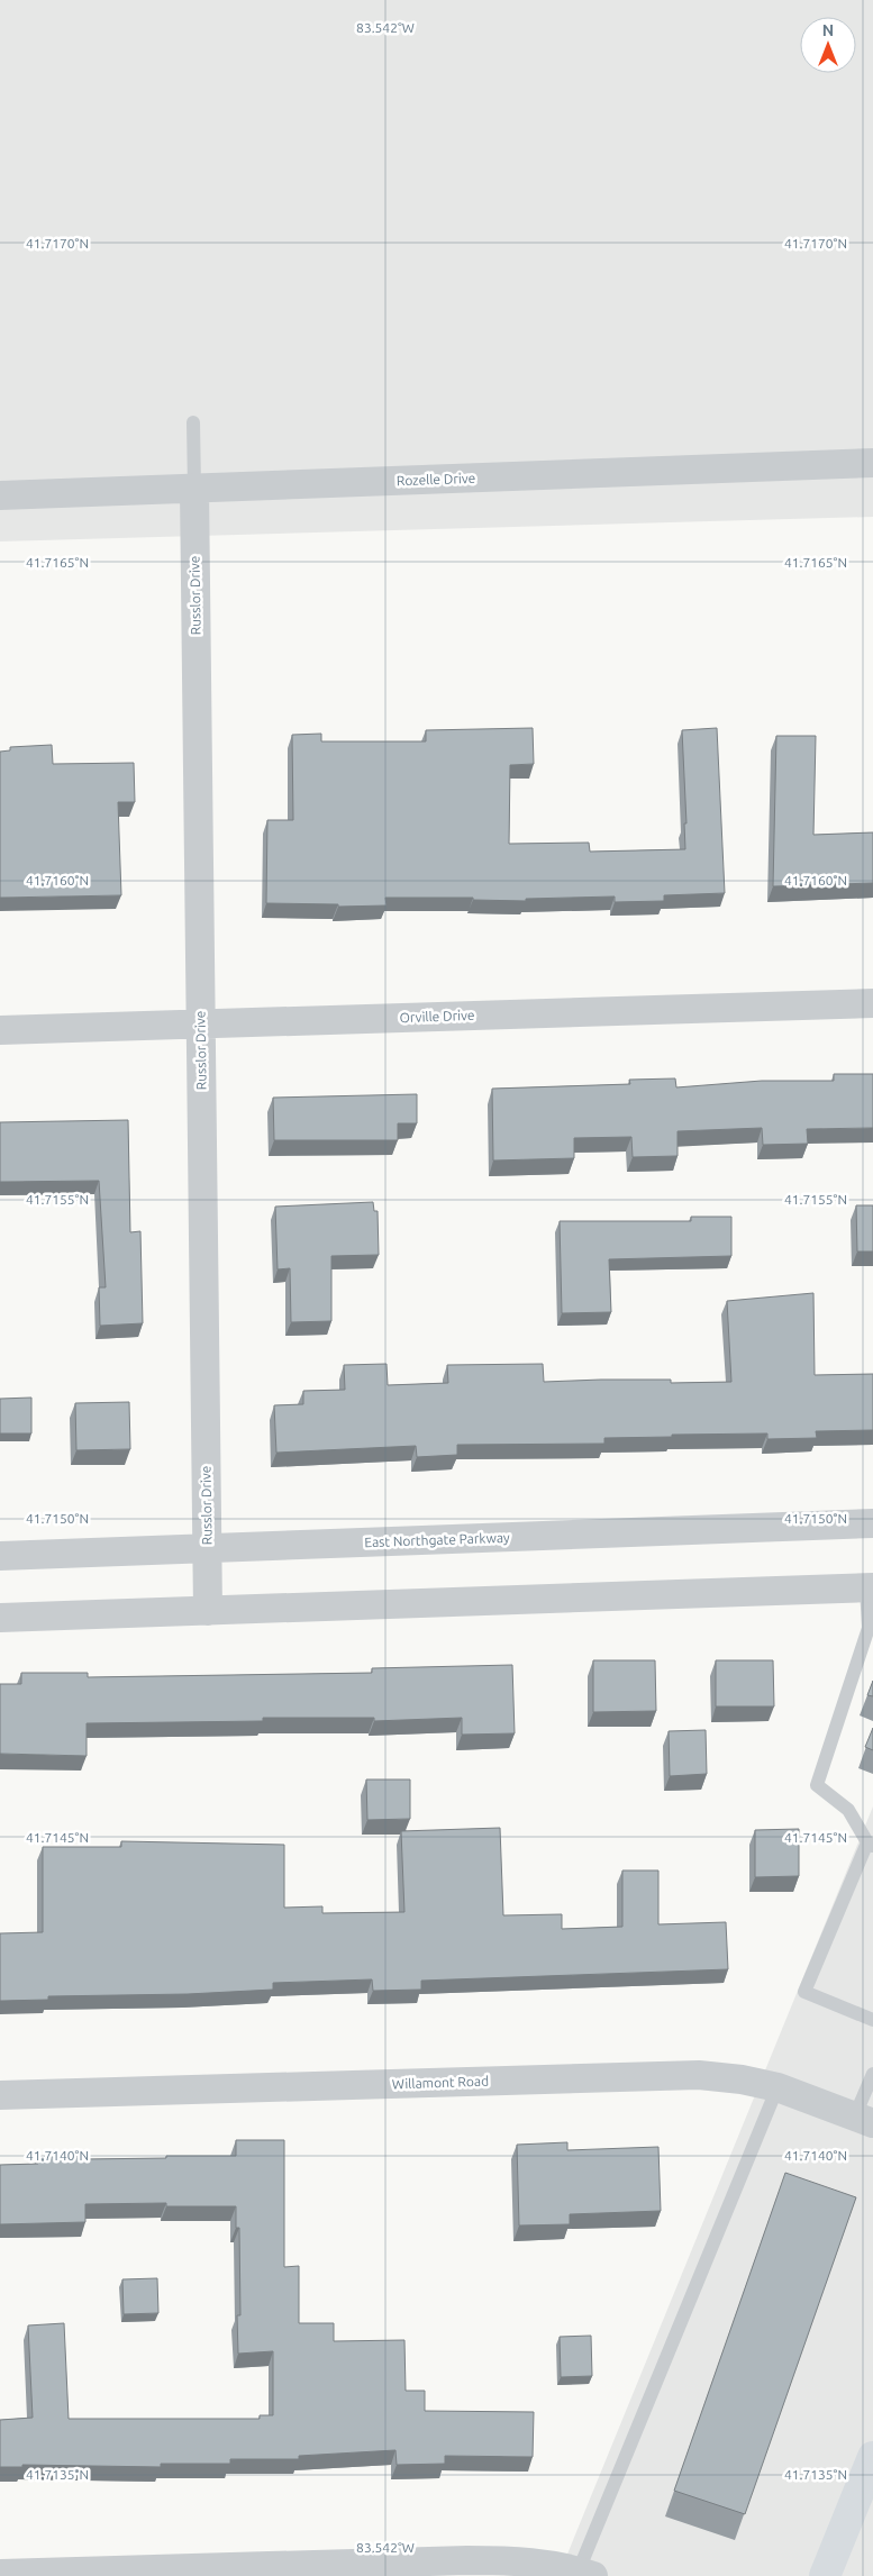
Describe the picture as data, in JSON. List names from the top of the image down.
{
  "streets": {
    "street": [
      "Rozelle Drive",
      "Russlor Drive",
      "Orville Drive",
      "East Northgate Parkway",
      "Willamont Road"
    ]
  },
  "crossings": [
    ["Rozelle Drive", "Russlor Drive"],
    ["Russlor Drive", "Orville Drive"],
    ["Russlor Drive", "East Northgate Parkway"]
  ],
  "north": "top",
  "coordinates": [
    "83.542°W",
    "41.7170°N",
    "41.7165°N",
    "41.7160°N",
    "41.7155°N",
    "41.7150°N",
    "41.7145°N",
    "41.7140°N",
    "41.7135°N"
  ]
}
